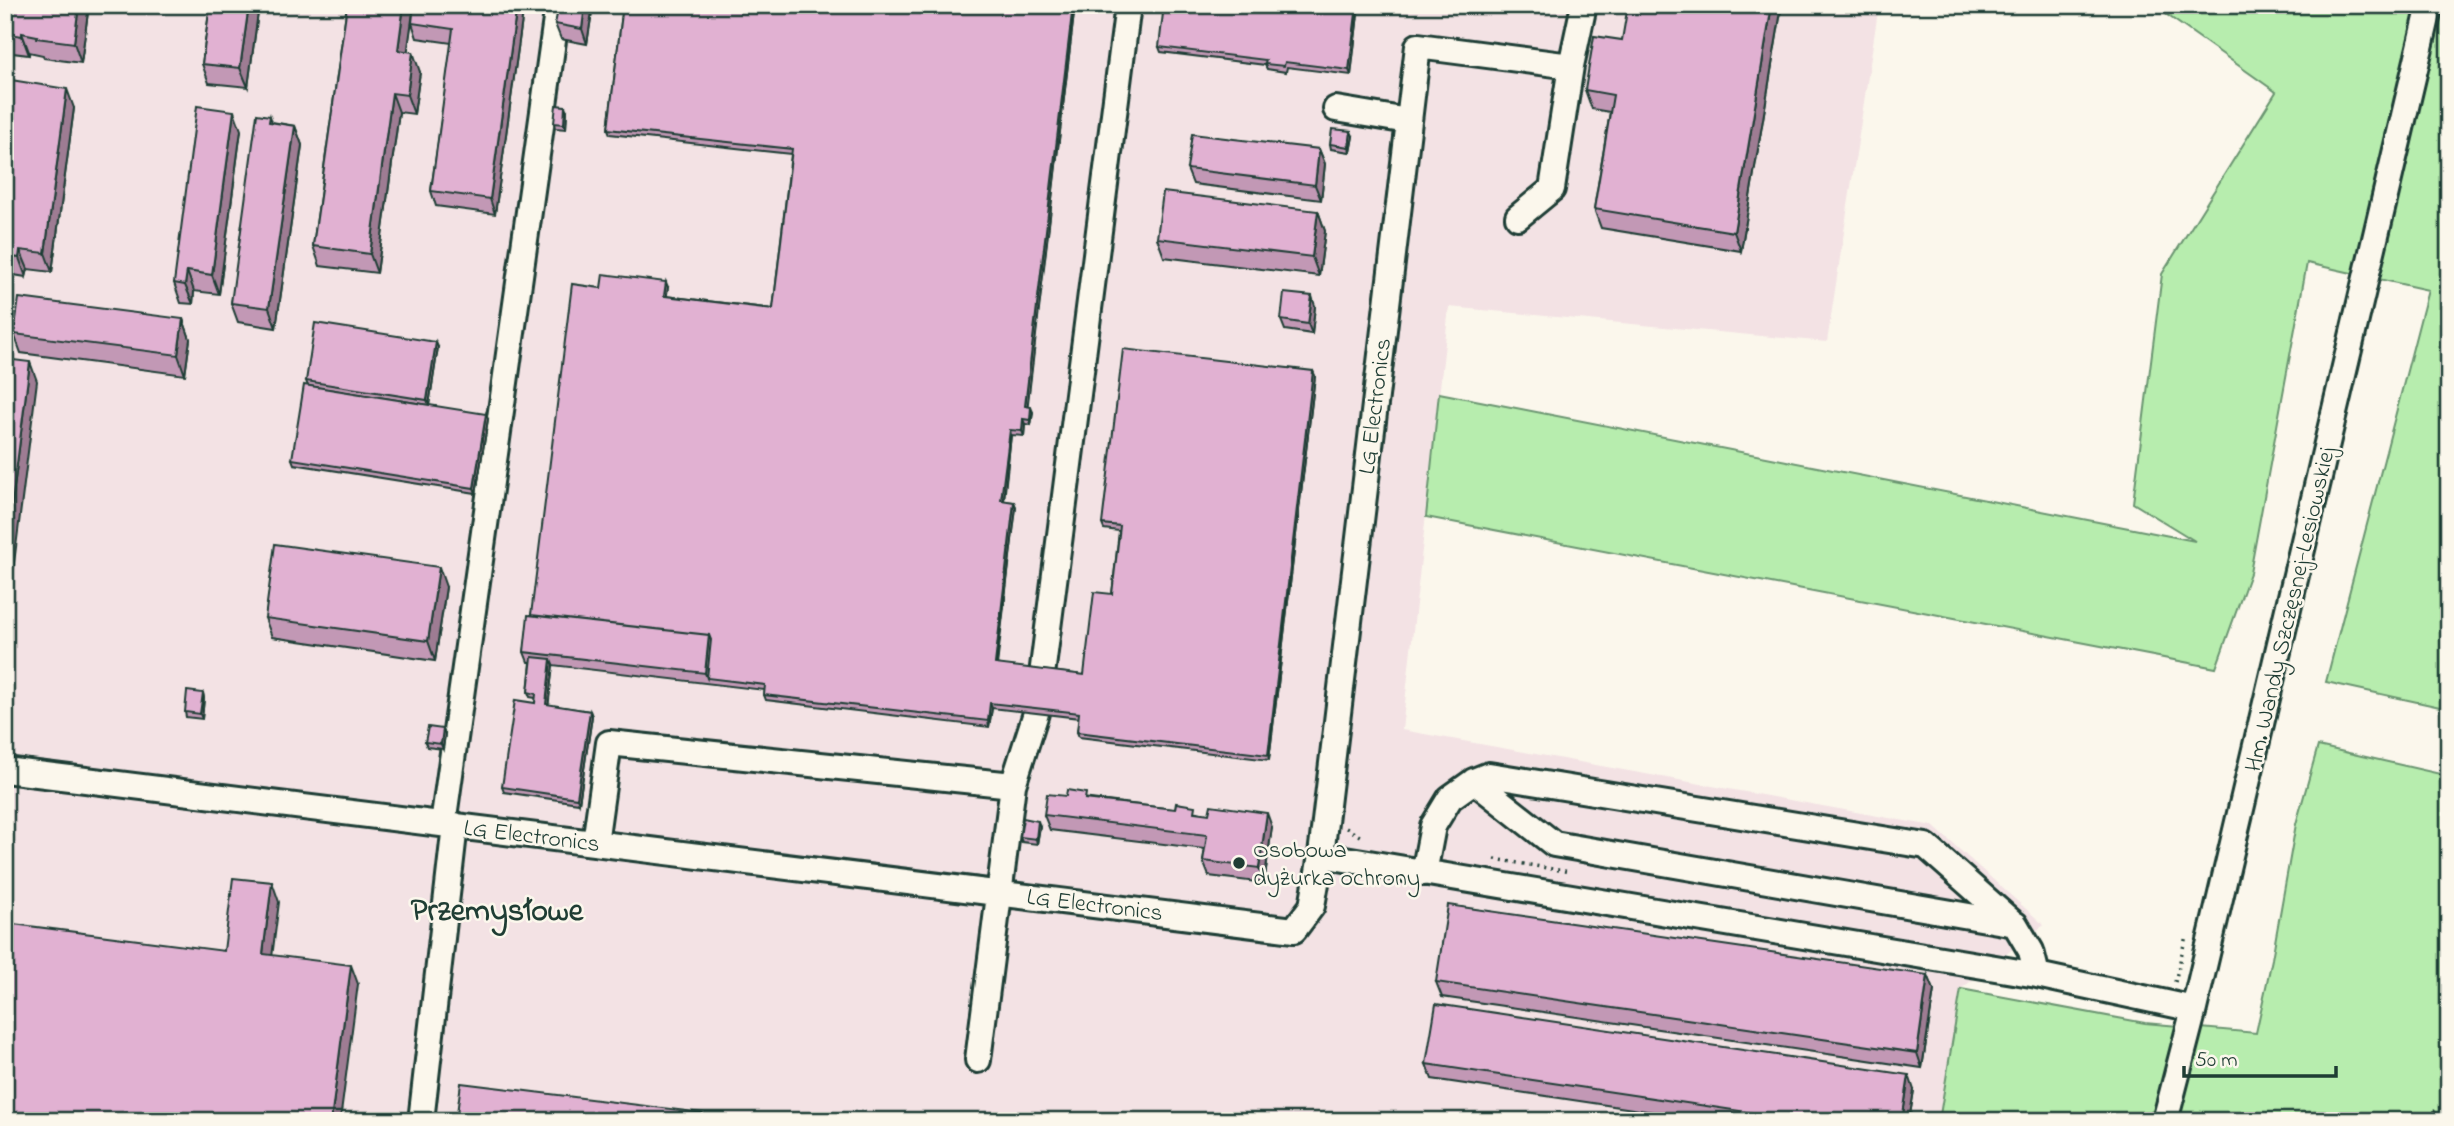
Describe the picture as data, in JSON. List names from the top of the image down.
{
  "streets": {
    "street": ["LG Electronics", "Hm. Wandy Szczęsnej-Lesiowskiej"]
  },
  "districts": ["Przemysłowe"],
  "places": ["Osobowa dyżurka ochrony"],
  "scale_bar": "50 m"
}
